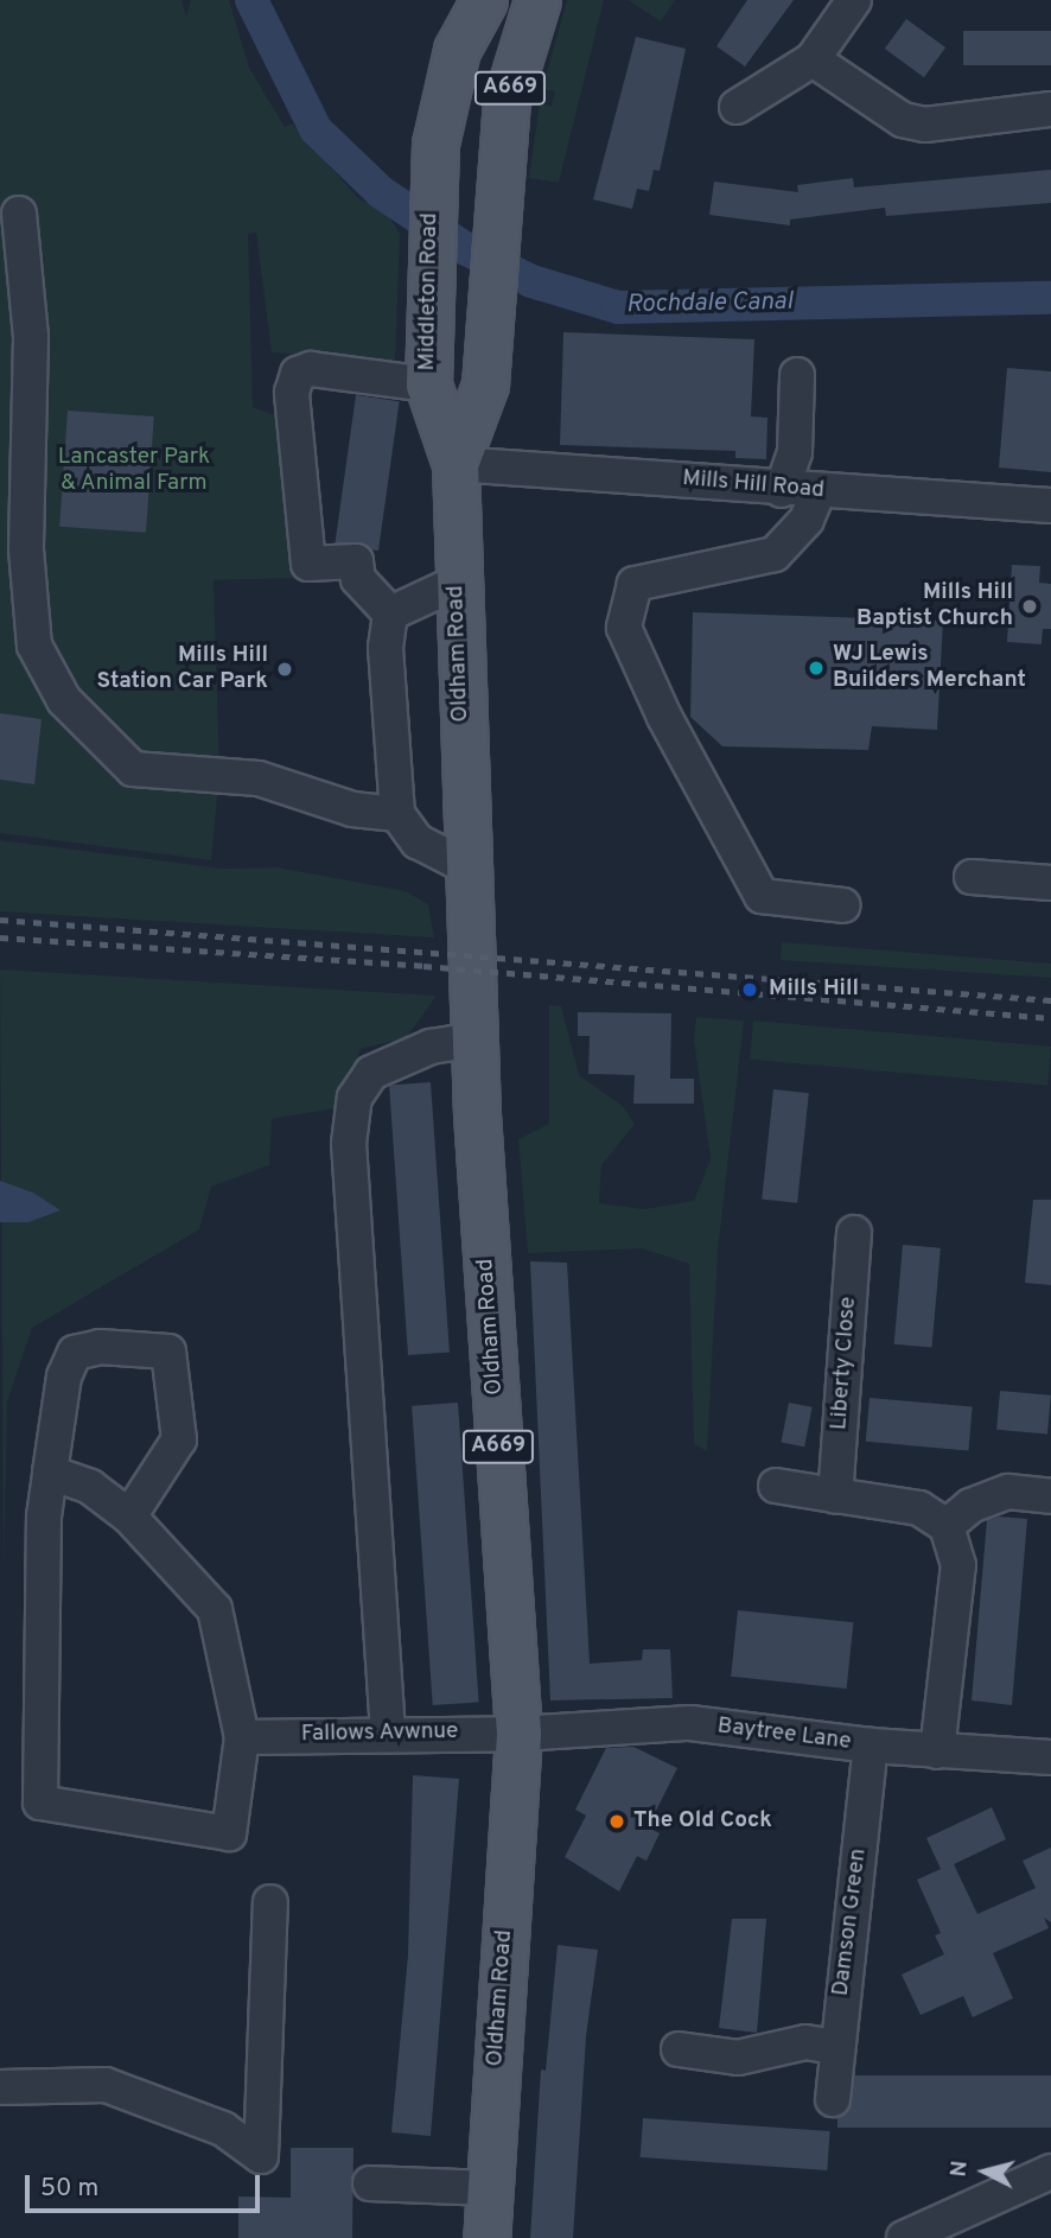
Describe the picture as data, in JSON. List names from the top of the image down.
{
  "streets": {
    "main road": ["A669", "Middleton Road", "Oldham Road"],
    "street": [
      "Mills Hill Road",
      "Liberty Close",
      "Fallows Avwnue",
      "Baytree Lane",
      "Damson Green"
    ]
  },
  "crossings": [
    ["A669", "Middleton Road"],
    ["A669", "Mills Hill Road"],
    ["A669", "Oldham Road"],
    ["Middleton Road", "Mills Hill Road"],
    ["Middleton Road", "Oldham Road"],
    ["Mills Hill Road", "Oldham Road"],
    ["Oldham Road", "Fallows Avwnue"],
    ["Oldham Road", "Baytree Lane"],
    ["Fallows Avwnue", "Baytree Lane"],
    ["Baytree Lane", "Damson Green"]
  ],
  "water": ["Rochdale Canal"],
  "parks": ["Lancaster Park & Animal Farm"],
  "places": [
    "Mills Hill Baptist Church",
    "WJ Lewis Builders Merchant",
    "Mills Hill Station Car Park",
    "Mills Hill",
    "The Old Cock"
  ],
  "scale_bar": "50 m",
  "north": "left"
}
